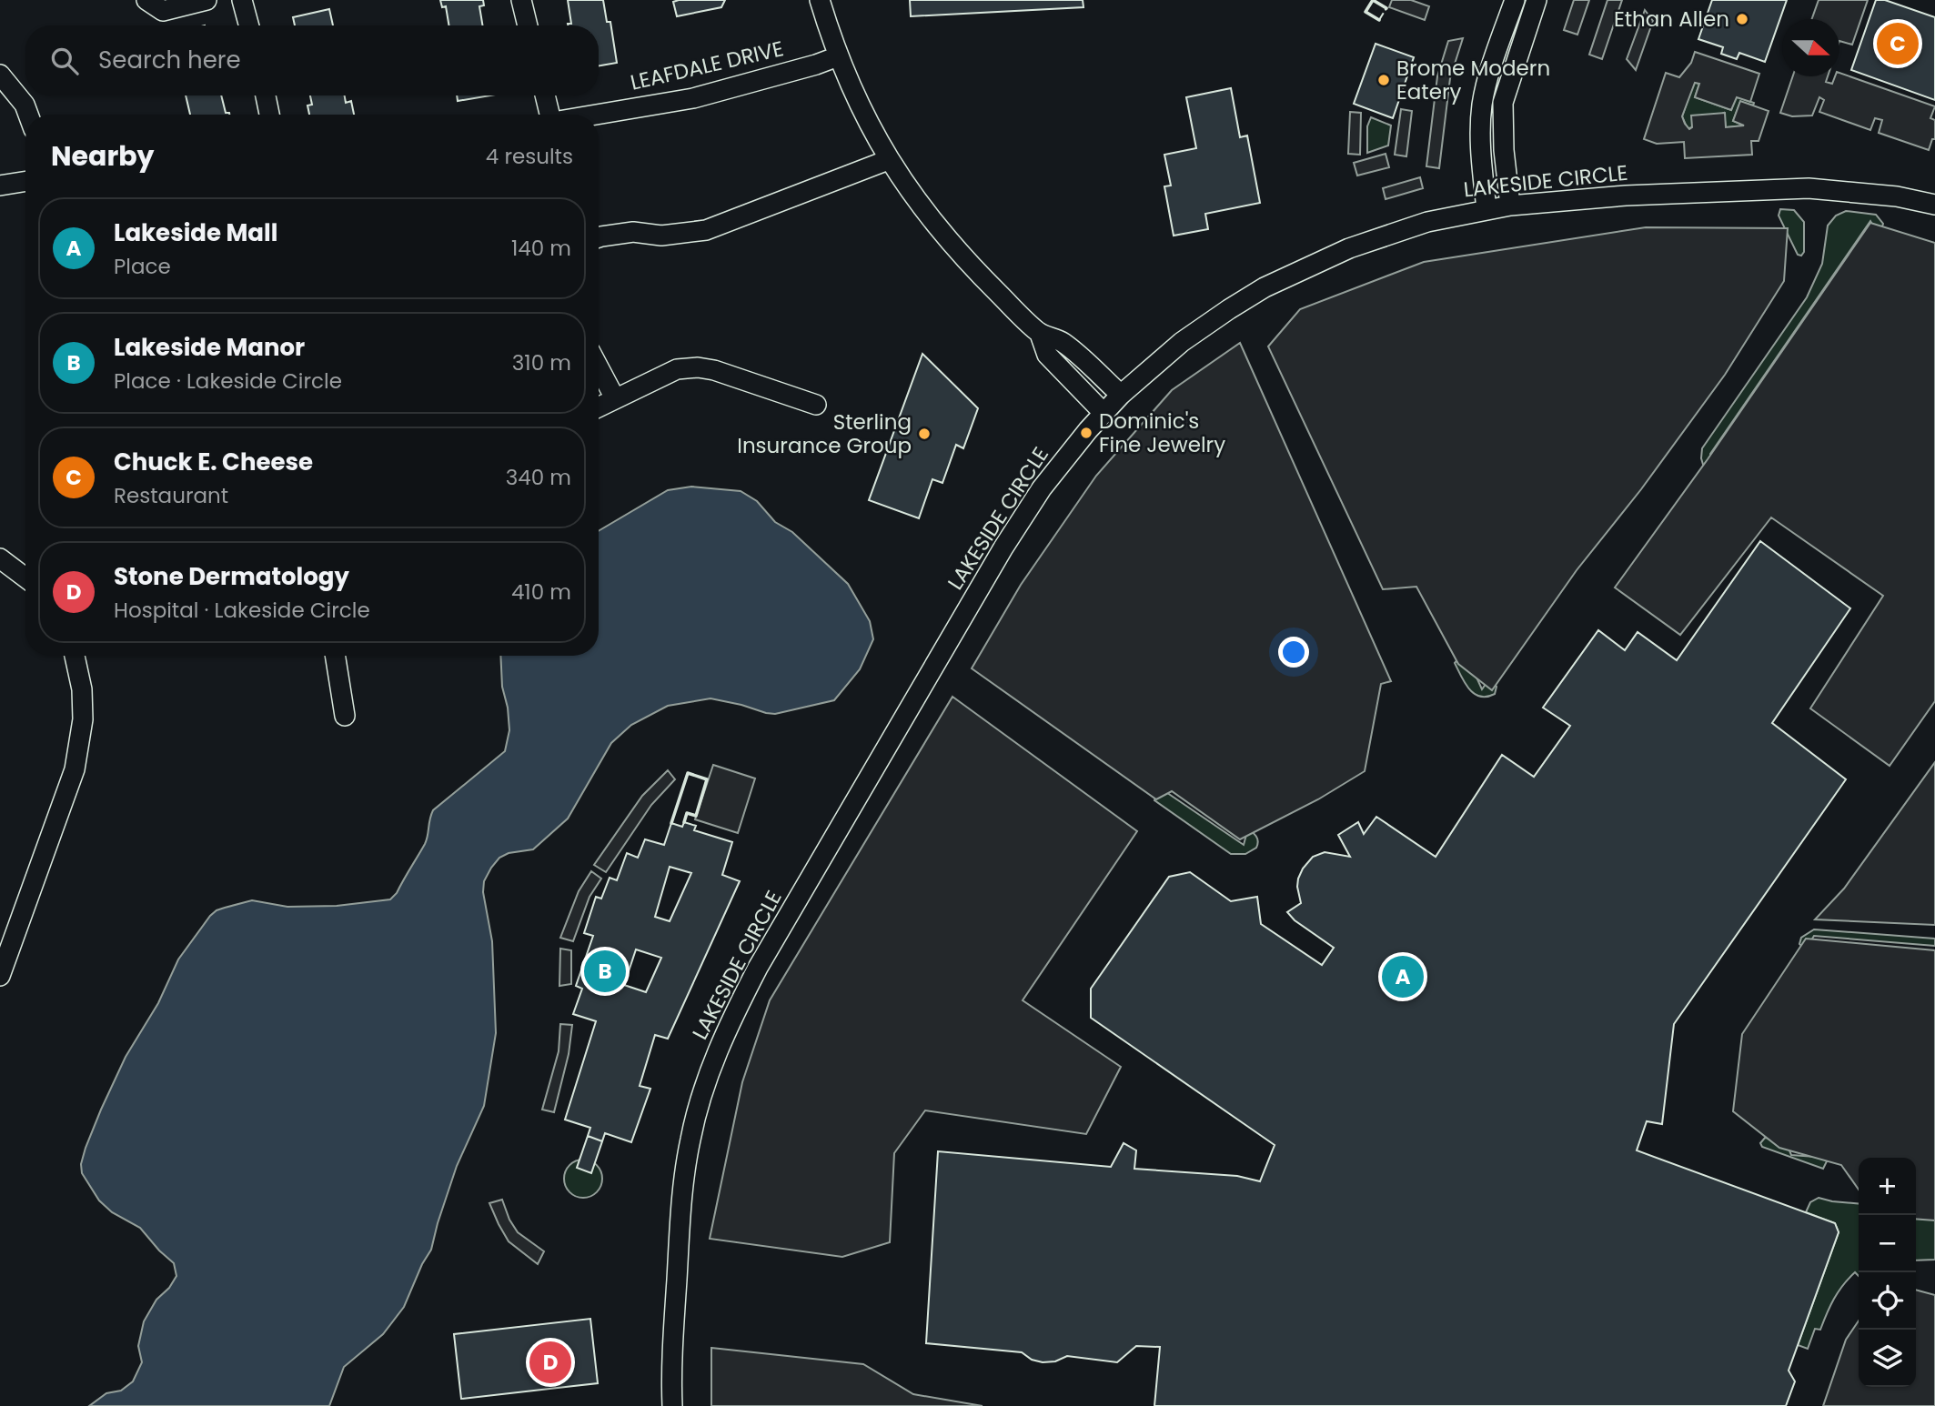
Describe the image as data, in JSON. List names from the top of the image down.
{
  "streets": {
    "street": ["LEAFDALE DRIVE", "LAKESIDE CIRCLE"]
  },
  "places": [
    "Ethan Allen",
    "Brome Modern Eatery",
    "Dominic's Fine Jewelry",
    "Sterling Insurance Group"
  ],
  "north": "right",
  "page": {
    "pins": [
      "C",
      "B",
      "A",
      "D"
    ],
    "search": "Search here",
    "heading": ["Nearby", "4 results"],
    "list": [
      {
        "mark": "A",
        "name": "Lakeside Mall",
        "note": "Place",
        "value": "140 m"
      },
      {
        "mark": "B",
        "name": "Lakeside Manor",
        "note": "Place · Lakeside Circle",
        "value": "310 m"
      },
      {
        "mark": "C",
        "name": "Chuck E. Cheese",
        "note": "Restaurant",
        "value": "340 m"
      },
      {
        "mark": "D",
        "name": "Stone Dermatology",
        "note": "Hospital · Lakeside Circle",
        "value": "410 m"
      }
    ],
    "map_buttons": ["+", "−"]
  }
}
